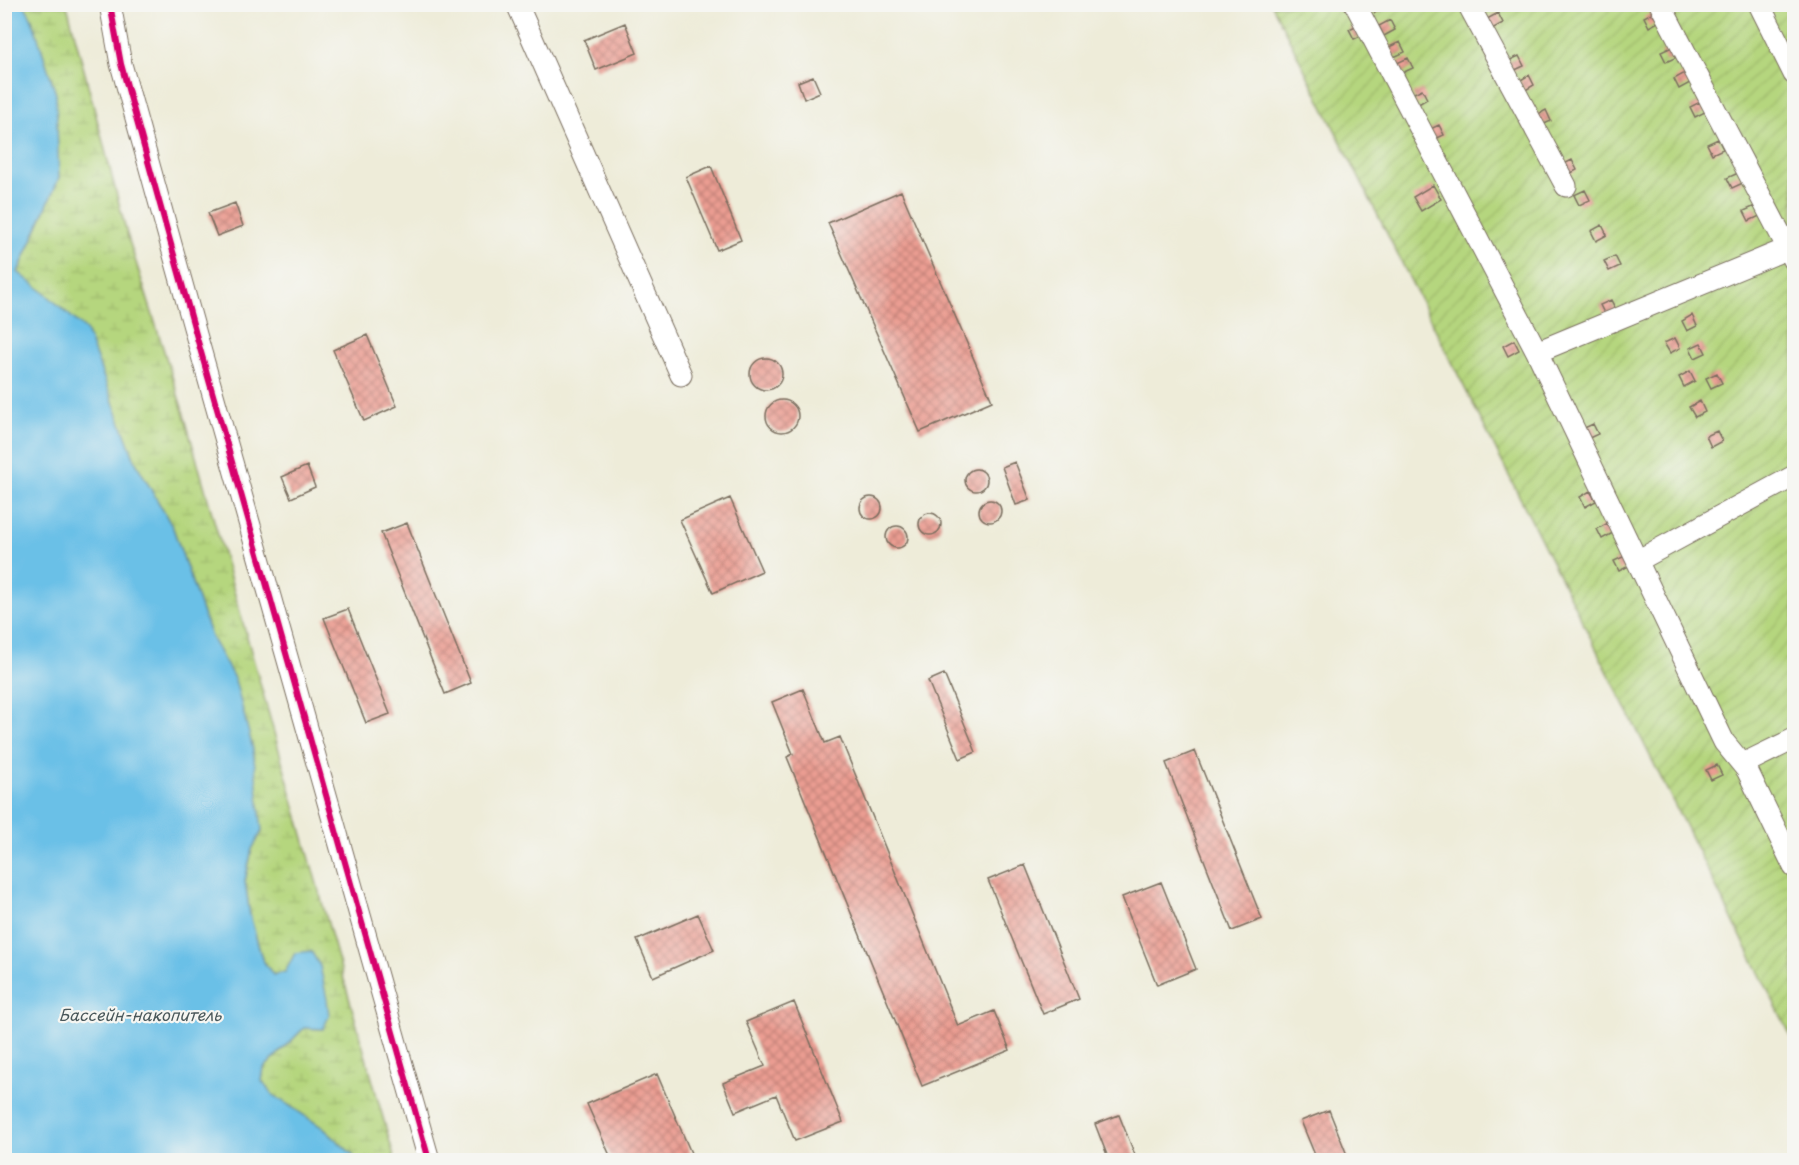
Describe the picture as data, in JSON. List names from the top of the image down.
{
  "water": ["Бассейн-накопитель"]
}
